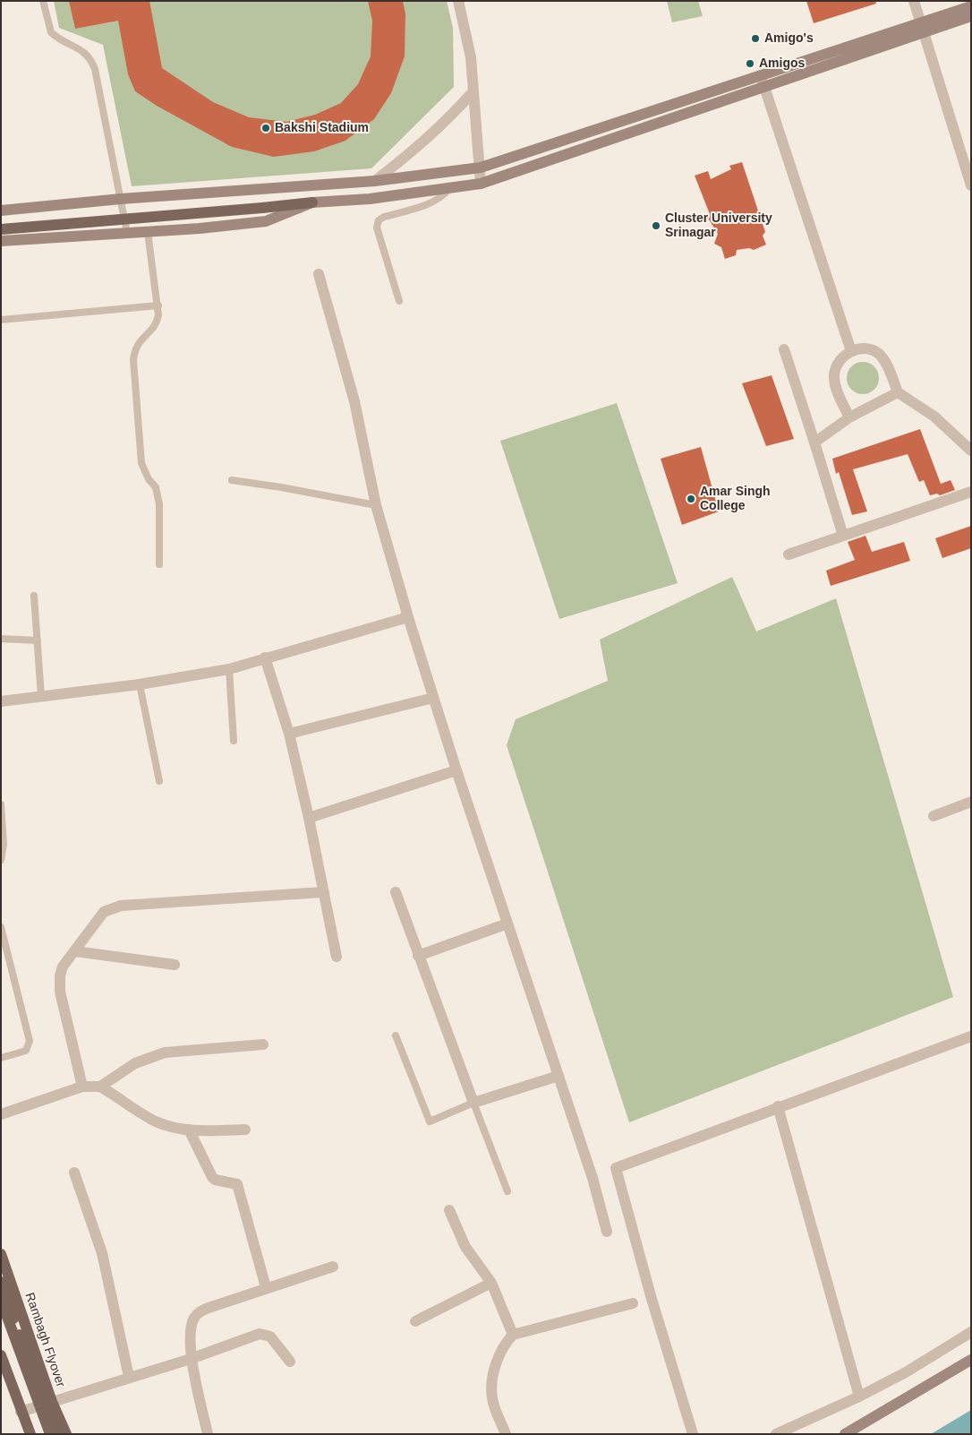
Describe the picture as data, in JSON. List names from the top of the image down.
{
  "streets": {
    "main road": ["Rambagh Flyover"]
  },
  "places": [
    "Amigo's",
    "Amigos",
    "Bakshi Stadium",
    "Cluster University Srinagar",
    "Amar Singh College"
  ]
}
